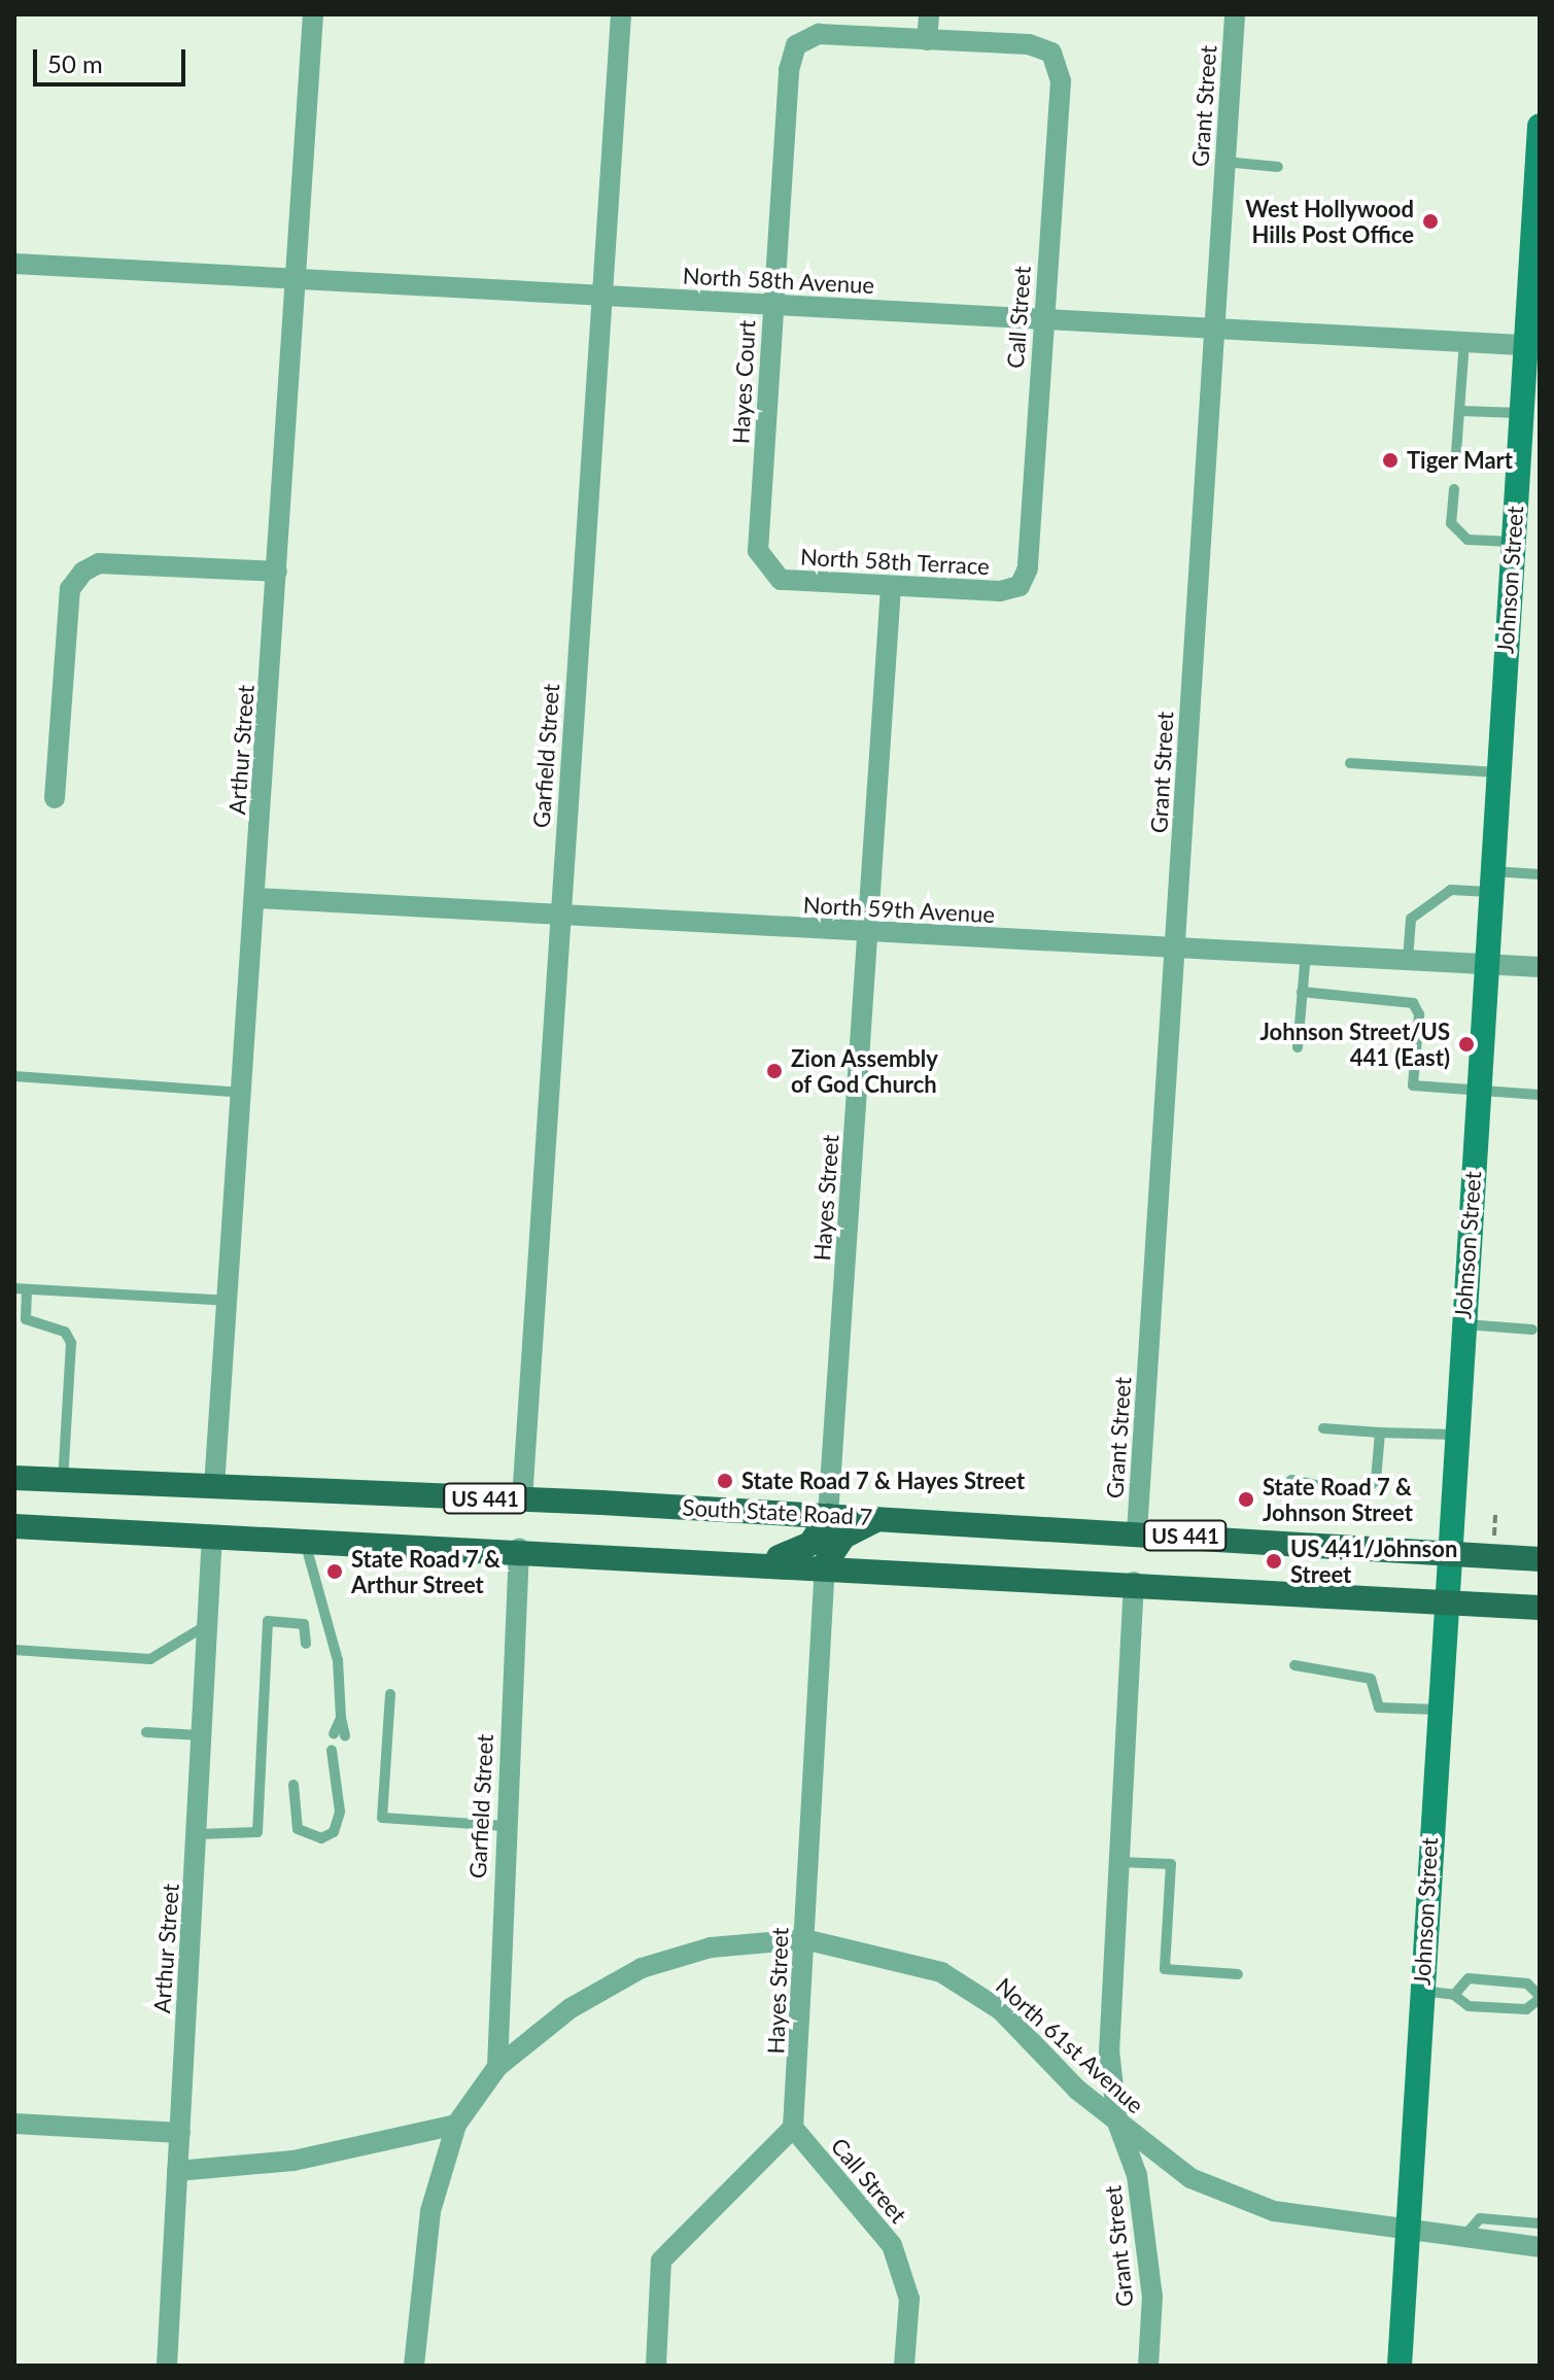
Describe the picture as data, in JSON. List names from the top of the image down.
{
  "streets": {
    "main road": ["US 441", "South State Road 7"],
    "street": [
      "Grant Street",
      "North 58th Avenue",
      "Call Street",
      "Hayes Court",
      "North 58th Terrace",
      "Johnson Street",
      "Arthur Street",
      "Garfield Street",
      "North 59th Avenue",
      "Hayes Street",
      "North 61st Avenue"
    ]
  },
  "crossings": [
    ["Grant Street", "North 58th Avenue"],
    ["Grant Street", "North 59th Avenue"],
    ["Grant Street", "US 441"],
    ["Grant Street", "South State Road 7"],
    ["Grant Street", "North 61st Avenue"],
    ["North 58th Avenue", "Call Street"],
    ["North 58th Avenue", "Hayes Court"],
    ["North 58th Avenue", "Johnson Street"],
    ["North 58th Avenue", "Arthur Street"],
    ["North 58th Avenue", "Garfield Street"],
    ["Call Street", "Hayes Court"],
    ["Call Street", "North 58th Terrace"],
    ["Call Street", "Hayes Street"],
    ["Hayes Court", "North 58th Terrace"],
    ["North 58th Terrace", "Hayes Street"],
    ["Johnson Street", "North 59th Avenue"],
    ["Johnson Street", "US 441"],
    ["Johnson Street", "South State Road 7"],
    ["Johnson Street", "North 61st Avenue"],
    ["Arthur Street", "North 59th Avenue"],
    ["Arthur Street", "US 441"],
    ["Arthur Street", "South State Road 7"],
    ["Garfield Street", "North 59th Avenue"],
    ["Garfield Street", "US 441"],
    ["Garfield Street", "South State Road 7"],
    ["Garfield Street", "North 61st Avenue"],
    ["North 59th Avenue", "Hayes Street"],
    ["Hayes Street", "US 441"],
    ["Hayes Street", "South State Road 7"],
    ["Hayes Street", "North 61st Avenue"]
  ],
  "places": [
    "West Hollywood Hills Post Office",
    "Tiger Mart",
    "Johnson Street/US 441 (East)",
    "Zion Assembly of God Church",
    "State Road 7 & Hayes Street",
    "State Road 7 & Johnson Street",
    "US 441/Johnson Street",
    "State Road 7 & Arthur Street"
  ],
  "scale_bar": "50 m"
}
